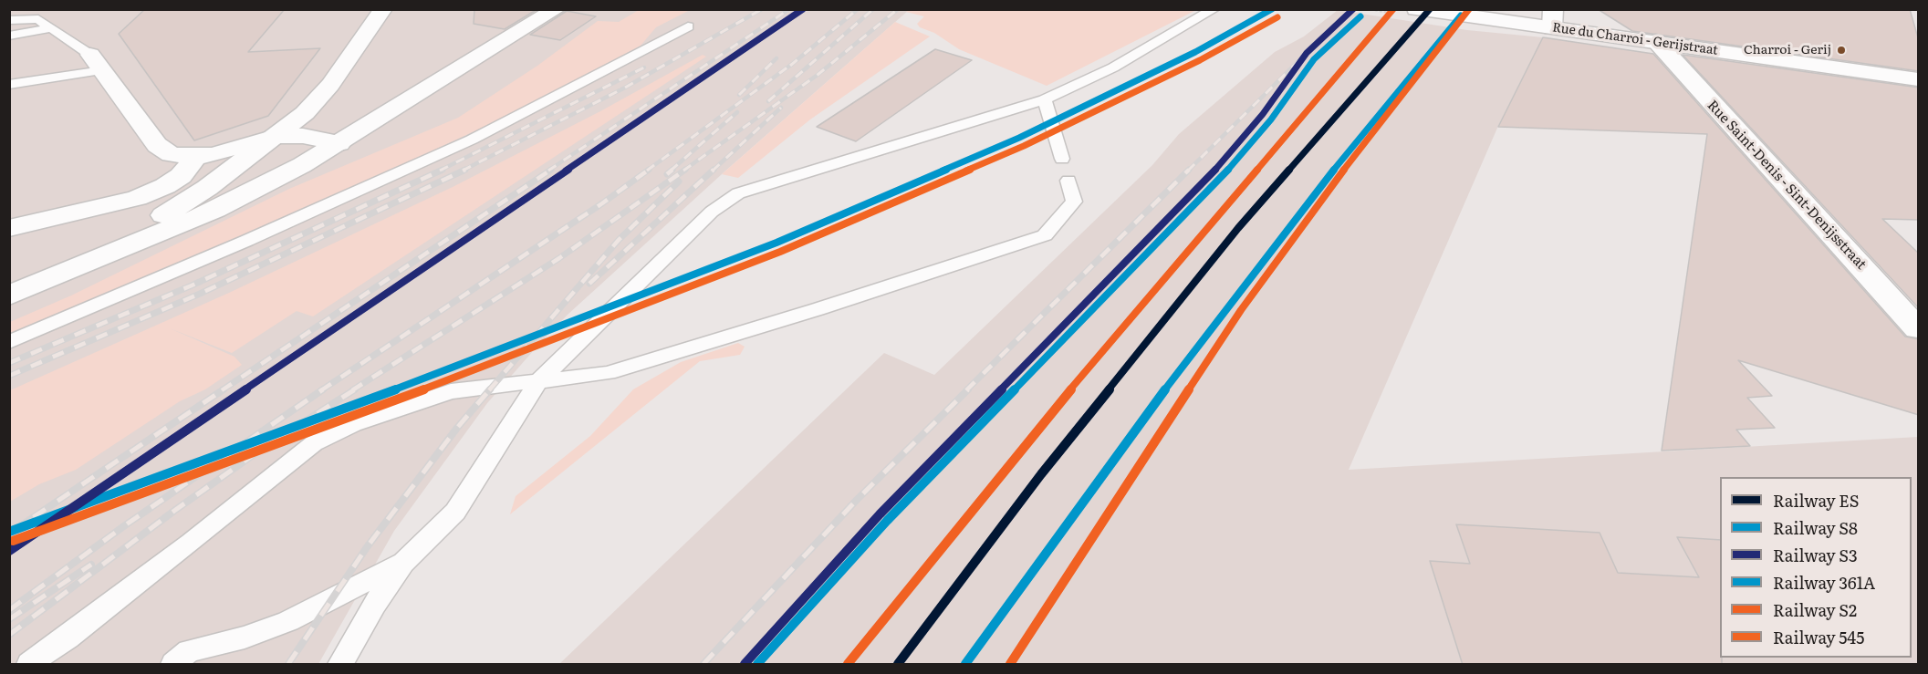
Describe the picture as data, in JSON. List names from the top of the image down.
{
  "streets": {
    "main road": ["Rue du Charroi - Gerijstraat", "Rue Saint-Denis - Sint-Denijsstraat"]
  },
  "crossings": [
    ["Rue du Charroi - Gerijstraat", "Rue Saint-Denis - Sint-Denijsstraat"]
  ],
  "places": ["Charroi - Gerij"],
  "lines": [
    "rail line ES",
    "rail line S8",
    "rail line S3",
    "rail line S2",
    "rail line 361A",
    "rail line 545"
  ],
  "legend": [
    "Railway ES",
    "Railway S8",
    "Railway S3",
    "Railway 361A",
    "Railway S2",
    "Railway 545"
  ]
}
